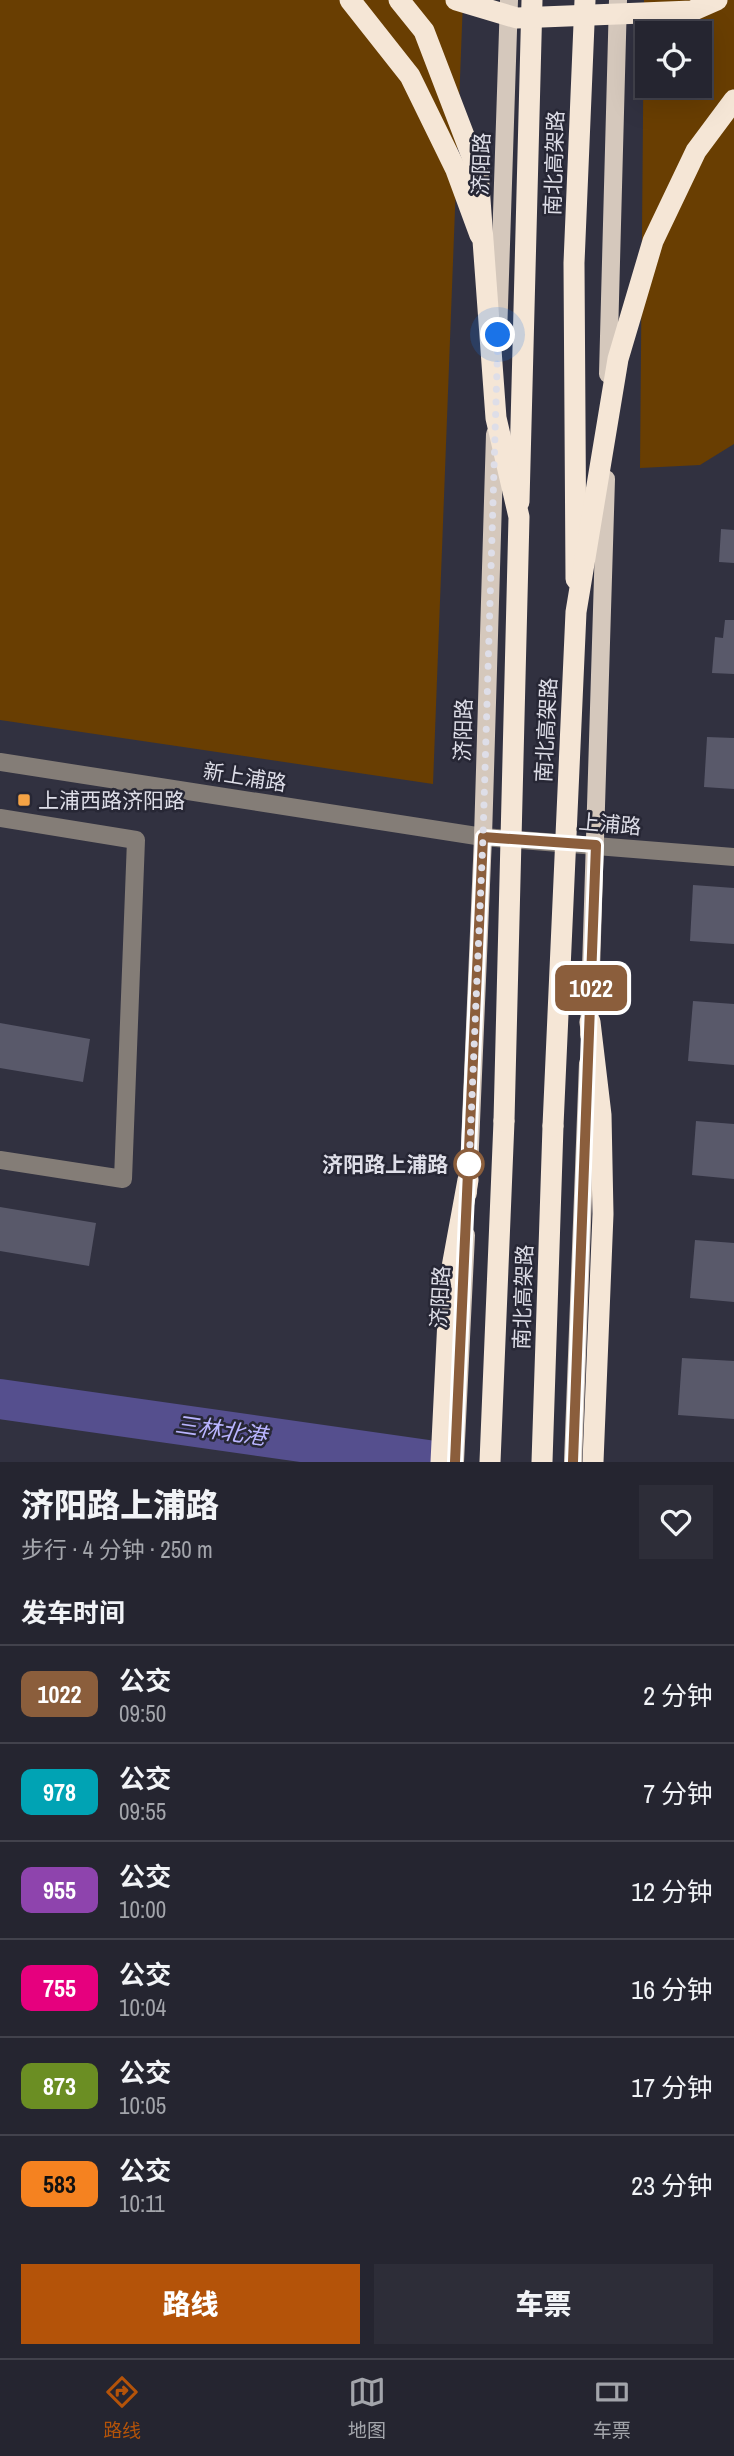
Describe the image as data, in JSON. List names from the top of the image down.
{
  "streets": {
    "highway": ["南北高架路"],
    "main road": ["济阳路"],
    "street": ["新上浦路", "上浦路"]
  },
  "crossings": [
    ["济阳路", "新上浦路"],
    ["济阳路", "上浦路"],
    ["新上浦路", "上浦路"]
  ],
  "water": ["三林北港"],
  "places": {
    "transit": ["上浦西路济阳路"],
    "other": ["济阳路上浦路"]
  },
  "lines": ["bus line 1022"],
  "page": {
    "on_map": "1022",
    "heading": [
      ["济阳路上浦路", "步行 · 4 分钟 · 250 m"],
      "发车时间"
    ],
    "list": [
      {
        "mark": "1022",
        "name": "公交",
        "note": "09:50",
        "value": "2 分钟"
      },
      {
        "mark": "978",
        "name": "公交",
        "note": "09:55",
        "value": "7 分钟"
      },
      {
        "mark": "955",
        "name": "公交",
        "note": "10:00",
        "value": "12 分钟"
      },
      {
        "mark": "755",
        "name": "公交",
        "note": "10:04",
        "value": "16 分钟"
      },
      {
        "mark": "873",
        "name": "公交",
        "note": "10:05",
        "value": "17 分钟"
      },
      {
        "mark": "583",
        "name": "公交",
        "note": "10:11",
        "value": "23 分钟"
      }
    ],
    "buttons": ["路线", "车票"],
    "tabs": ["路线", "地图", "车票"]
  }
}
